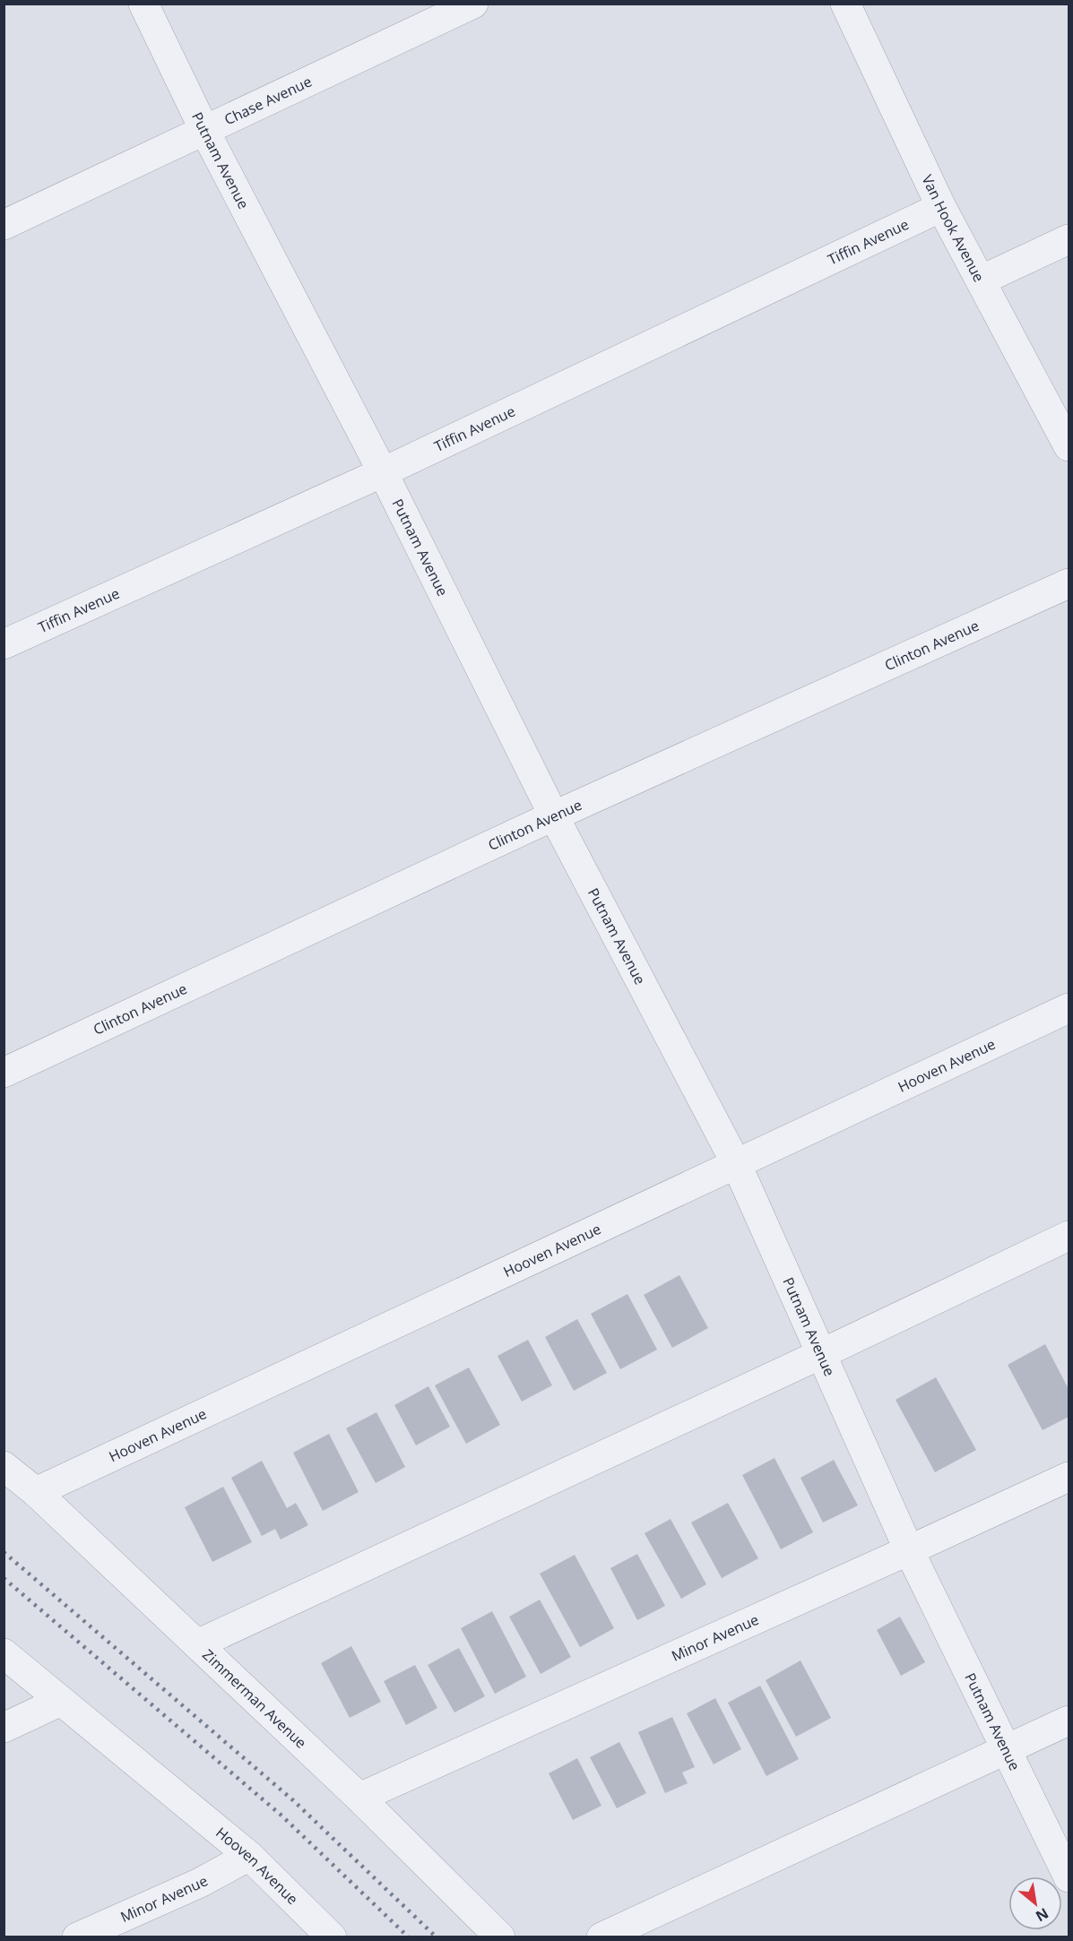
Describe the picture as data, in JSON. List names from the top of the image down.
{
  "streets": {
    "street": [
      "Chase Avenue",
      "Putnam Avenue",
      "Van Hook Avenue",
      "Tiffin Avenue",
      "Clinton Avenue",
      "Hooven Avenue",
      "Minor Avenue",
      "Zimmerman Avenue"
    ]
  },
  "crossings": [
    ["Chase Avenue", "Putnam Avenue"],
    ["Putnam Avenue", "Tiffin Avenue"],
    ["Putnam Avenue", "Clinton Avenue"],
    ["Putnam Avenue", "Hooven Avenue"],
    ["Putnam Avenue", "Minor Avenue"],
    ["Van Hook Avenue", "Tiffin Avenue"],
    ["Hooven Avenue", "Minor Avenue"],
    ["Hooven Avenue", "Zimmerman Avenue"],
    ["Minor Avenue", "Zimmerman Avenue"]
  ],
  "north": "bottom right"
}
